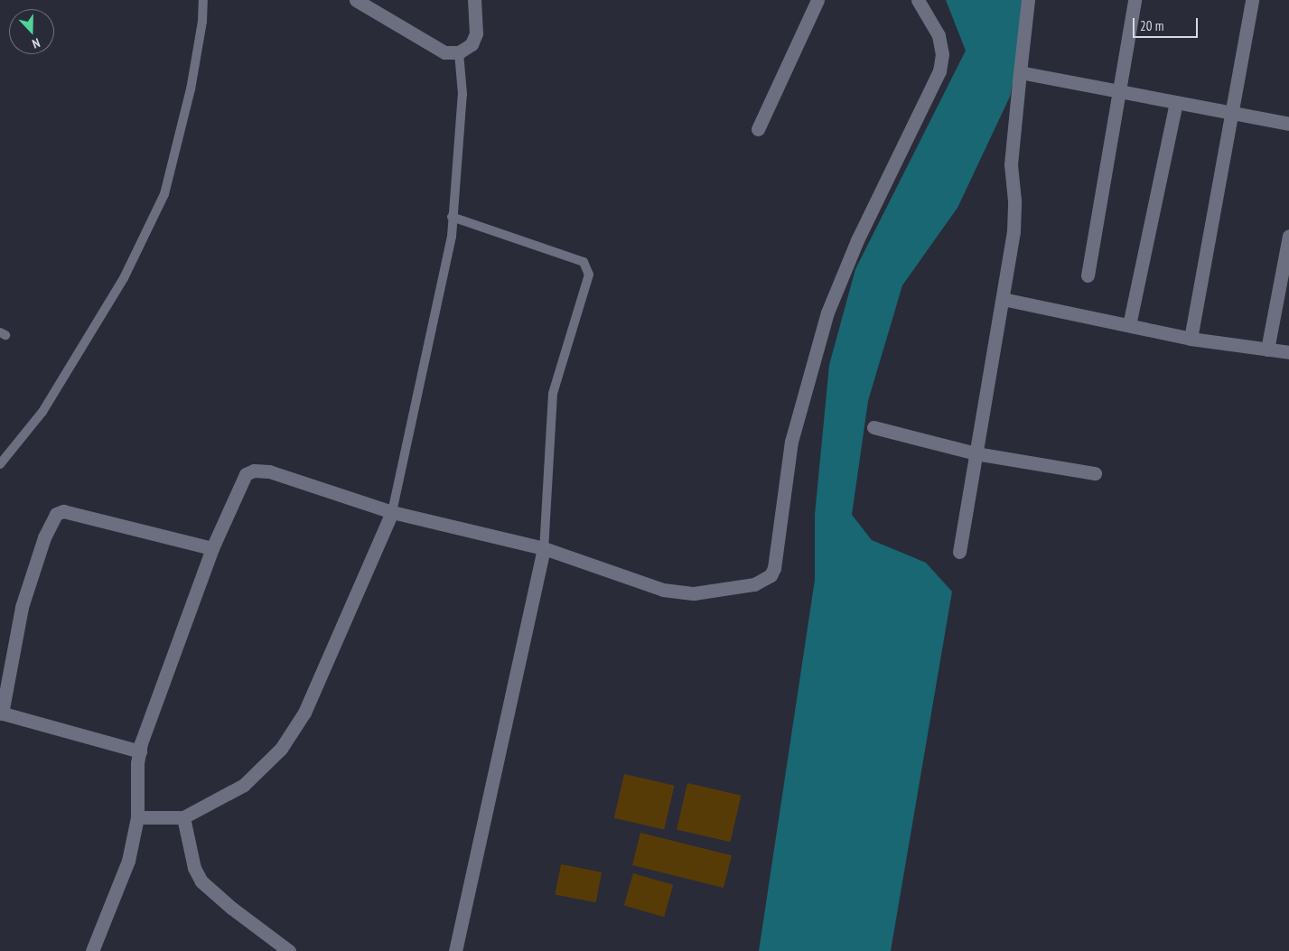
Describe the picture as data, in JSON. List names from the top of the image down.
{
  "scale_bar": "20 m",
  "north": "bottom"
}
